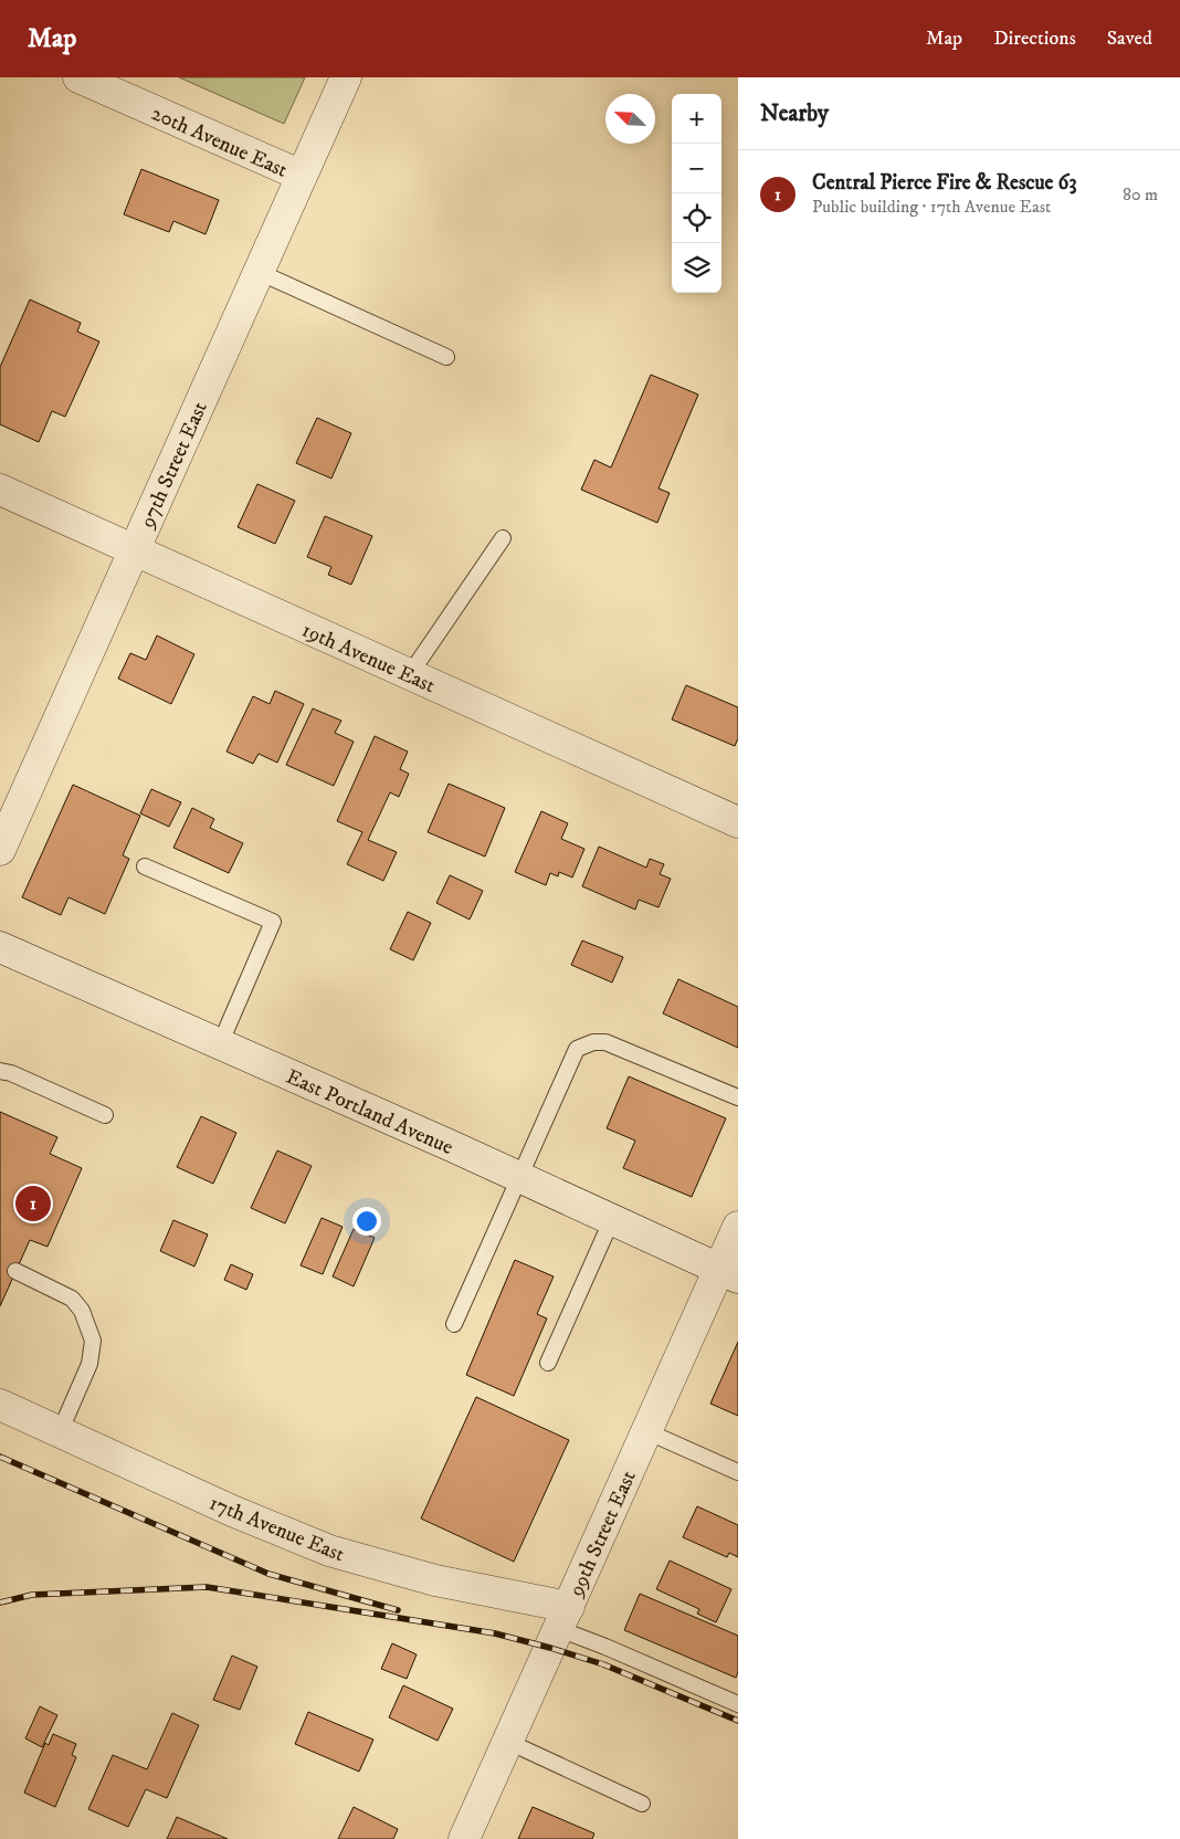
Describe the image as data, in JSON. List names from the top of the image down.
{
  "streets": {
    "street": [
      "20th Avenue East",
      "97th Street East",
      "19th Avenue East",
      "East Portland Avenue",
      "17th Avenue East",
      "99th Street East"
    ]
  },
  "crossings": [
    ["20th Avenue East", "97th Street East"],
    ["97th Street East", "19th Avenue East"],
    ["East Portland Avenue", "99th Street East"],
    ["17th Avenue East", "99th Street East"]
  ],
  "north": "top left",
  "page": {
    "header": "Map",
    "nav": ["Map", "Directions", "Saved"],
    "heading": "Nearby",
    "map_buttons": ["+", "−"],
    "list": [
      {
        "mark": "1",
        "name": "Central Pierce Fire & Rescue 63",
        "note": "Public building · 17th Avenue East",
        "value": "80 m"
      }
    ],
    "pins": "1"
  }
}
